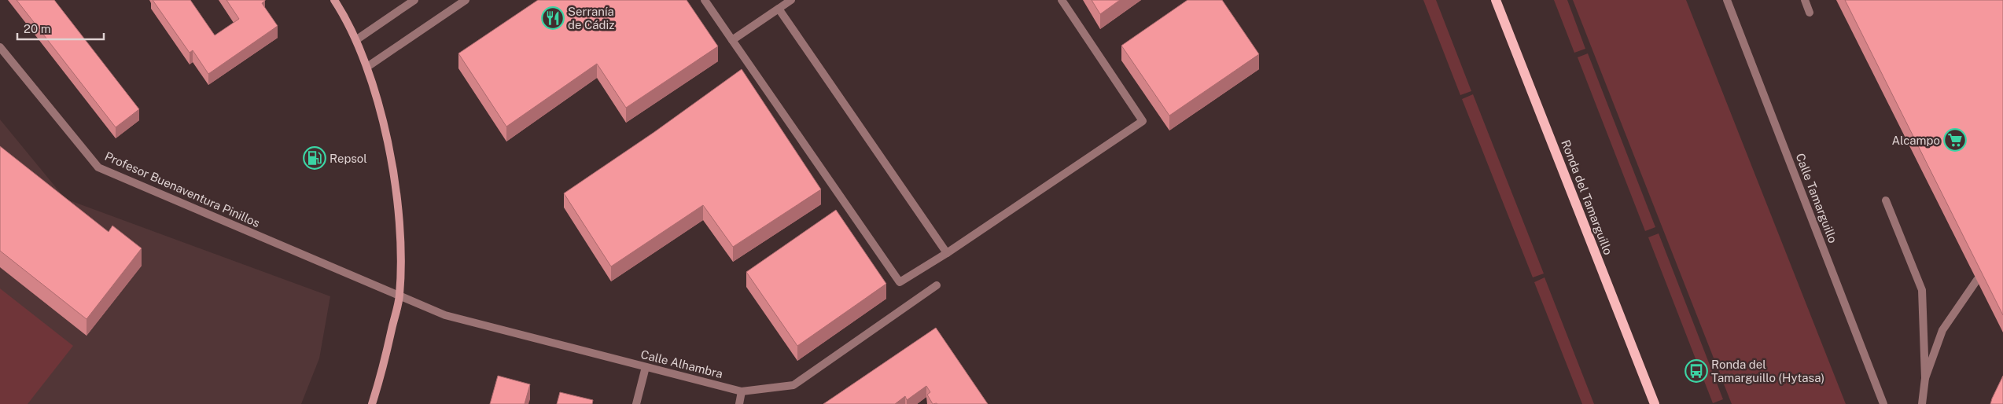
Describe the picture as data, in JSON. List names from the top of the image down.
{
  "streets": {
    "main road": ["Ronda del Tamarguillo"],
    "street": ["Profesor Buenaventura Pinillos", "Calle Tamarguillo", "Calle Alhambra"]
  },
  "crossings": [
    ["Profesor Buenaventura Pinillos", "Calle Alhambra"]
  ],
  "places": {
    "restaurant": ["Serranía de Cádiz"],
    "supermarket": ["Alcampo"],
    "fuel station": ["Repsol"],
    "bus stop": ["Ronda del Tamarguillo (Hytasa)"]
  },
  "scale_bar": "20 m"
}
